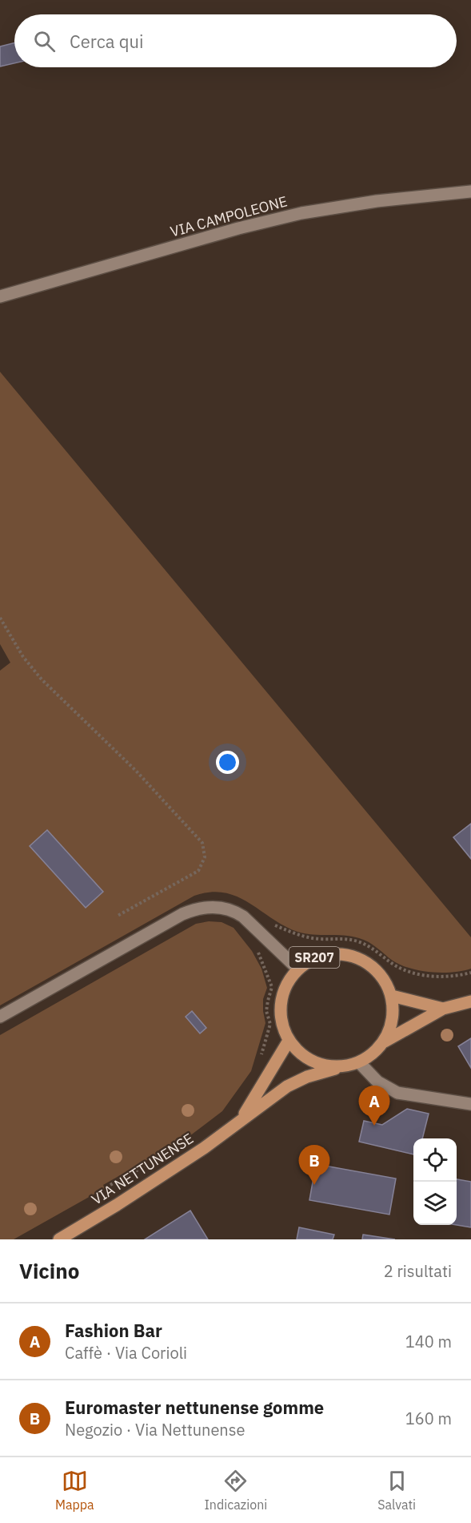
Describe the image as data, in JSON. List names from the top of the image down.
{
  "streets": {
    "main road": ["SR207", "VIA NETTUNENSE"],
    "street": ["VIA CAMPOLEONE"]
  },
  "crossings": [
    ["SR207", "VIA NETTUNENSE"]
  ],
  "page": {
    "search": "Cerca qui",
    "pins": ["A", "B"],
    "heading": ["Vicino", "2 risultati"],
    "list": [
      {
        "mark": "A",
        "name": "Fashion Bar",
        "note": "Caffè · Via Corioli",
        "value": "140 m"
      },
      {
        "mark": "B",
        "name": "Euromaster nettunense gomme",
        "note": "Negozio · Via Nettunense",
        "value": "160 m"
      }
    ],
    "nav": ["Mappa", "Indicazioni", "Salvati"]
  }
}
